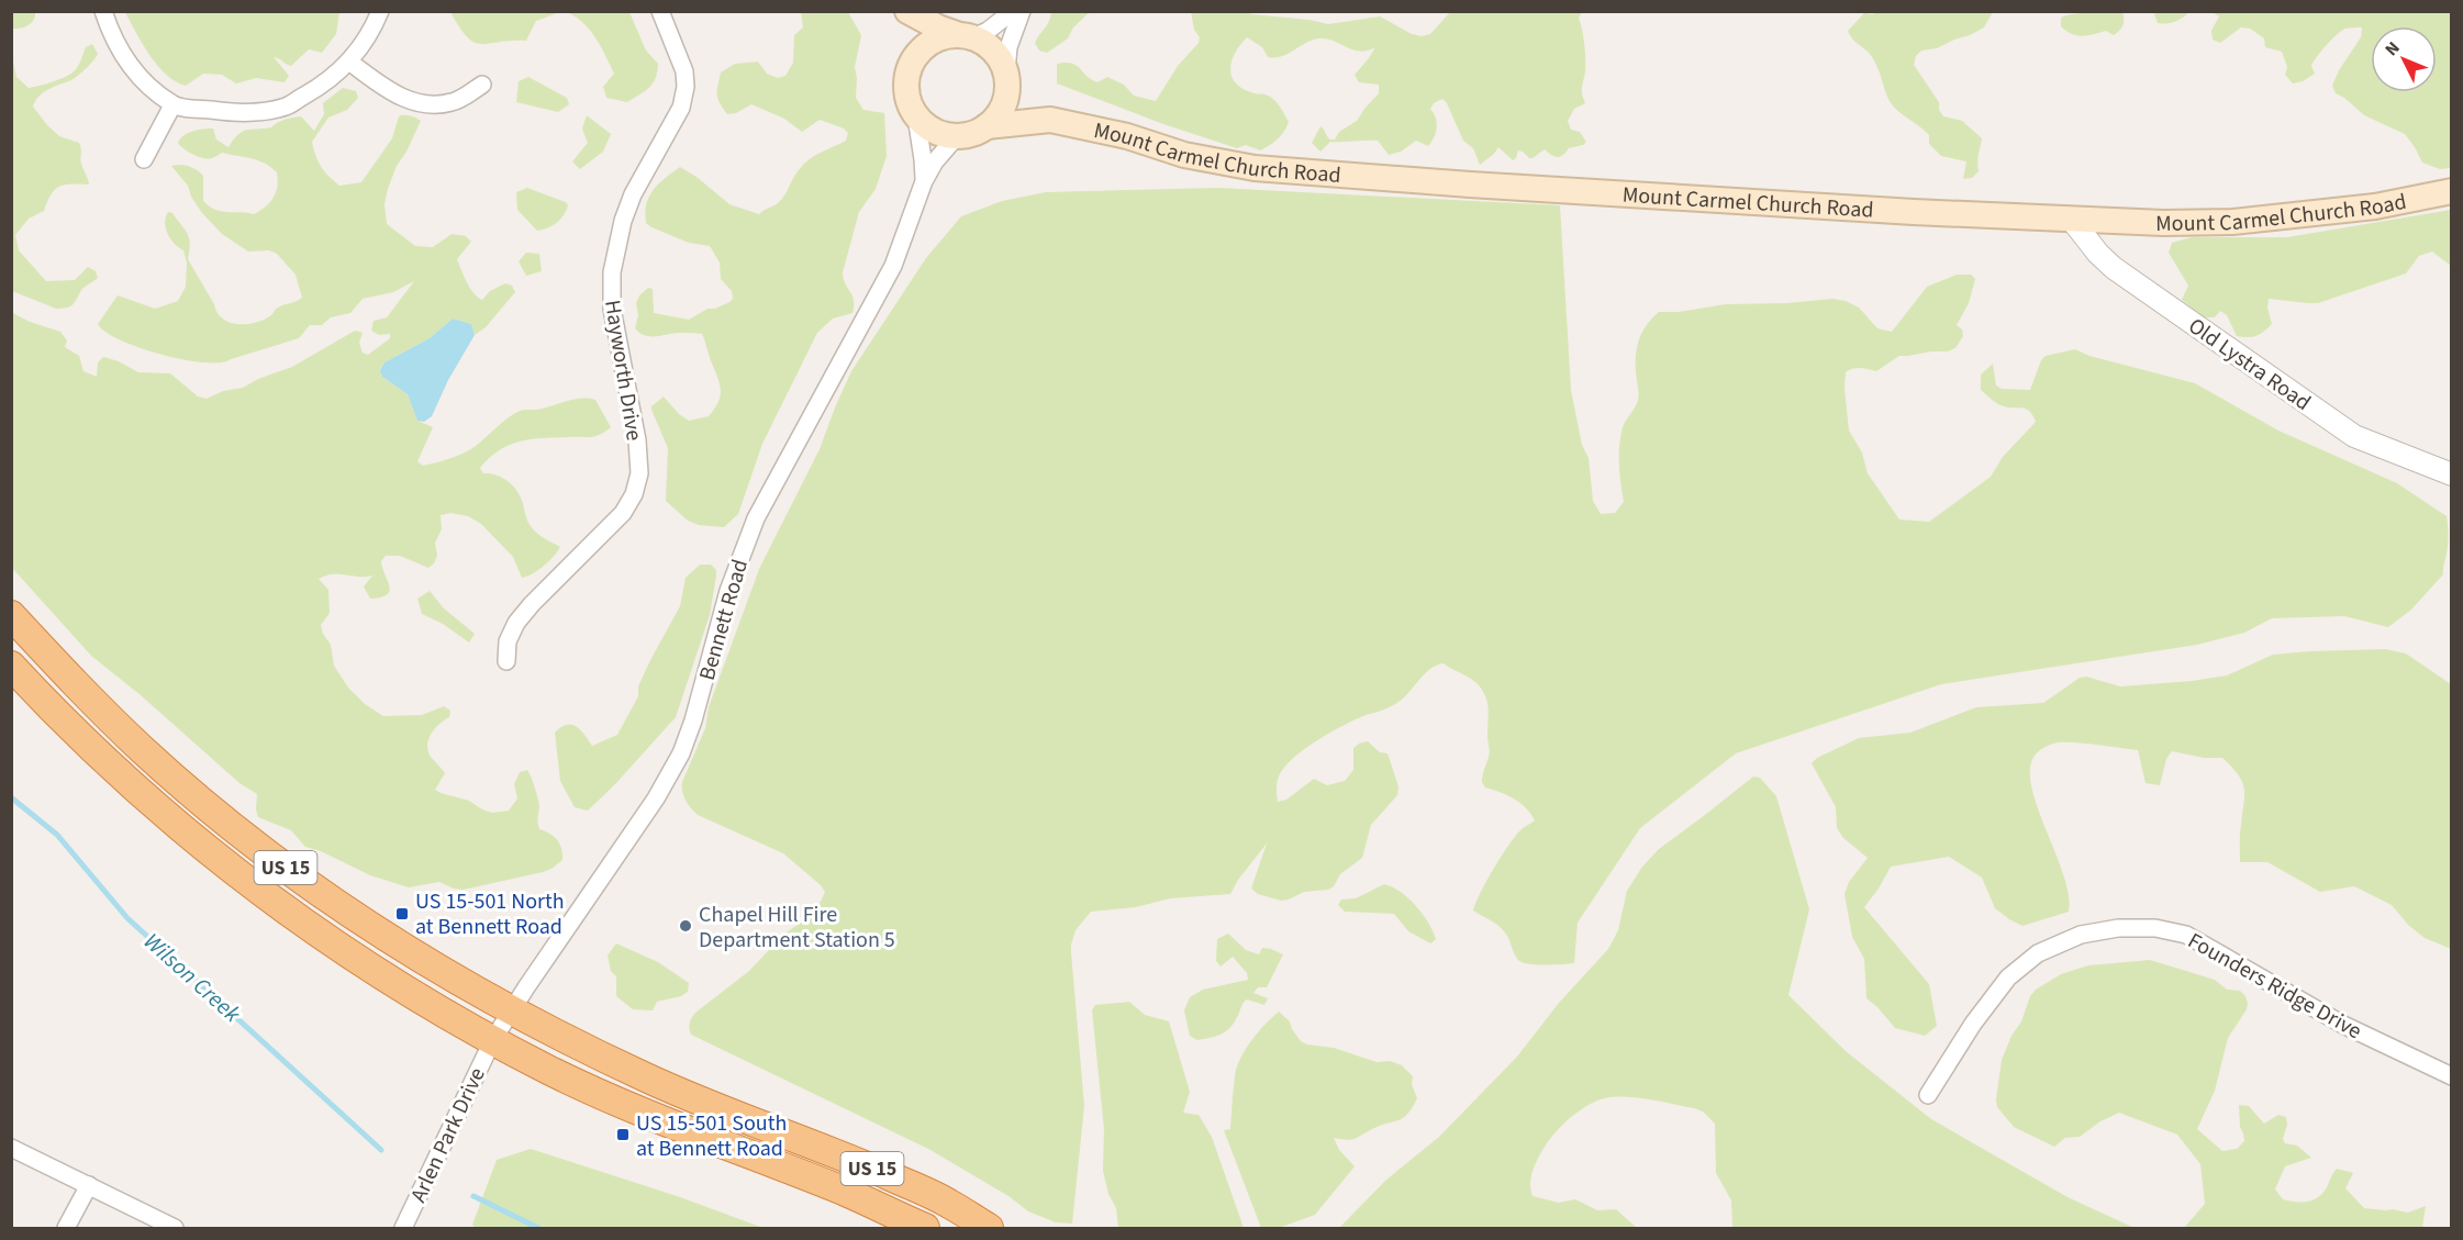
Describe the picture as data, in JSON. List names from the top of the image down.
{
  "streets": {
    "highway": ["US 15"],
    "main road": ["Mount Carmel Church Road"],
    "street": [
      "Old Lystra Road",
      "Hayworth Drive",
      "Bennett Road",
      "Founders Ridge Drive",
      "Arlen Park Drive"
    ]
  },
  "crossings": [
    ["Mount Carmel Church Road", "Old Lystra Road"],
    ["Mount Carmel Church Road", "Bennett Road"],
    ["Bennett Road", "US 15"],
    ["Bennett Road", "Arlen Park Drive"],
    ["US 15", "Arlen Park Drive"]
  ],
  "water": ["Wilson Creek"],
  "places": {
    "transit": ["US 15-501 North at Bennett Road", "US 15-501 South at Bennett Road"],
    "other": ["Chapel Hill Fire Department Station 5"]
  },
  "north": "top left"
}
